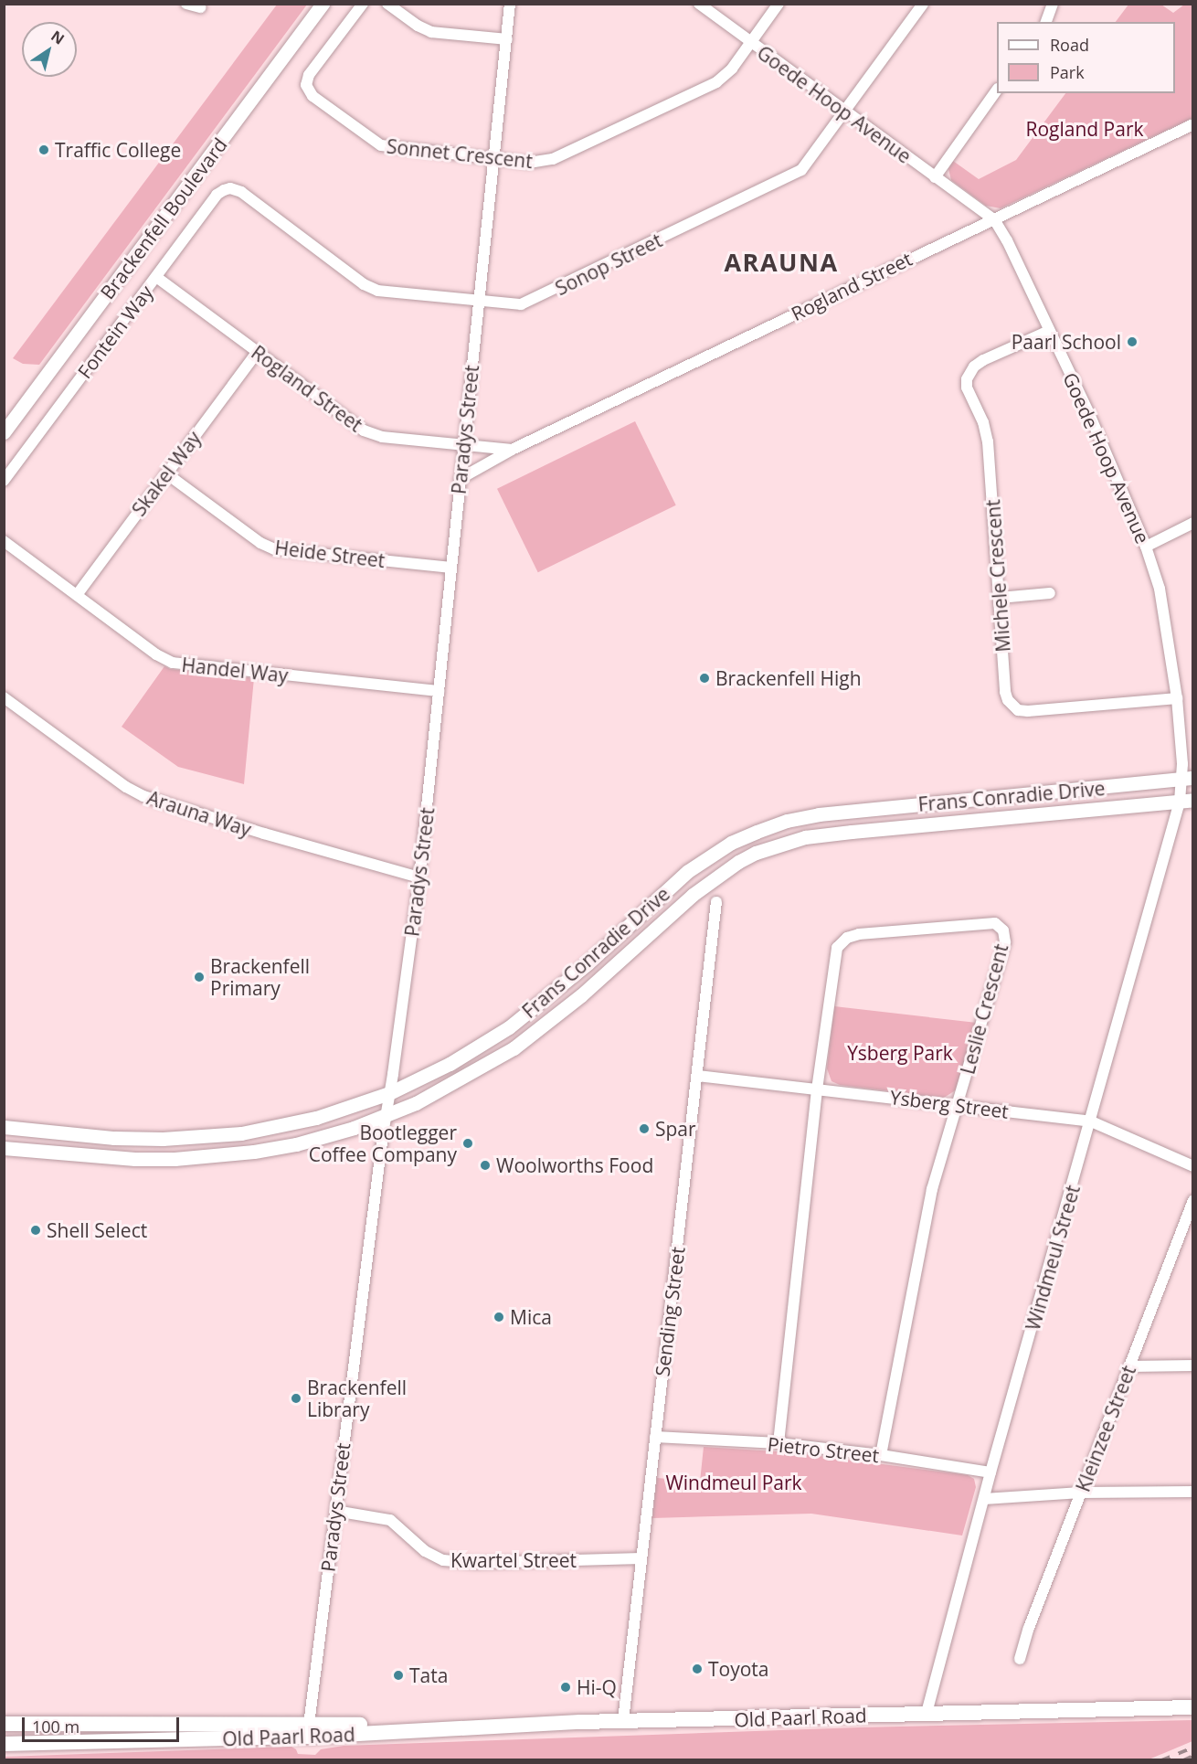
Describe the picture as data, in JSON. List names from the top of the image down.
{
  "streets": {
    "main road": ["Old Paarl Road"],
    "street": [
      "Goede Hoop Avenue",
      "Sonnet Crescent",
      "Brackenfell Boulevard",
      "Sonop Street",
      "Rogland Street",
      "Fontein Way",
      "Paradys Street",
      "Skakel Way",
      "Heide Street",
      "Michele Crescent",
      "Handel Way",
      "Frans Conradie Drive",
      "Arauna Way",
      "Leslie Crescent",
      "Ysberg Street",
      "Windmeul Street",
      "Sending Street",
      "Kleinzee Street",
      "Pietro Street",
      "Kwartel Street"
    ]
  },
  "crossings": [
    ["Goede Hoop Avenue", "Sonnet Crescent"],
    ["Goede Hoop Avenue", "Sonop Street"],
    ["Goede Hoop Avenue", "Rogland Street"],
    ["Goede Hoop Avenue", "Michele Crescent"],
    ["Goede Hoop Avenue", "Frans Conradie Drive"],
    ["Goede Hoop Avenue", "Windmeul Street"],
    ["Sonnet Crescent", "Paradys Street"],
    ["Sonop Street", "Fontein Way"],
    ["Sonop Street", "Paradys Street"],
    ["Rogland Street", "Fontein Way"],
    ["Rogland Street", "Paradys Street"],
    ["Rogland Street", "Skakel Way"],
    ["Paradys Street", "Heide Street"],
    ["Paradys Street", "Handel Way"],
    ["Paradys Street", "Frans Conradie Drive"],
    ["Paradys Street", "Arauna Way"],
    ["Paradys Street", "Kwartel Street"],
    ["Paradys Street", "Old Paarl Road"],
    ["Skakel Way", "Heide Street"],
    ["Skakel Way", "Handel Way"],
    ["Frans Conradie Drive", "Windmeul Street"],
    ["Leslie Crescent", "Ysberg Street"],
    ["Leslie Crescent", "Pietro Street"],
    ["Ysberg Street", "Windmeul Street"],
    ["Ysberg Street", "Sending Street"],
    ["Windmeul Street", "Pietro Street"],
    ["Windmeul Street", "Old Paarl Road"],
    ["Sending Street", "Pietro Street"],
    ["Sending Street", "Kwartel Street"],
    ["Sending Street", "Old Paarl Road"]
  ],
  "districts": ["ARAUNA"],
  "parks": ["Rogland Park", "Ysberg Park", "Windmeul Park"],
  "places": [
    "Traffic College",
    "Paarl School",
    "Brackenfell High",
    "Brackenfell Primary",
    "Spar",
    "Bootlegger Coffee Company",
    "Woolworths Food",
    "Shell Select",
    "Mica",
    "Brackenfell Library",
    "Toyota",
    "Tata",
    "Hi-Q"
  ],
  "legend": ["Road", "Park"],
  "scale_bar": "100 m",
  "north": "top right"
}
